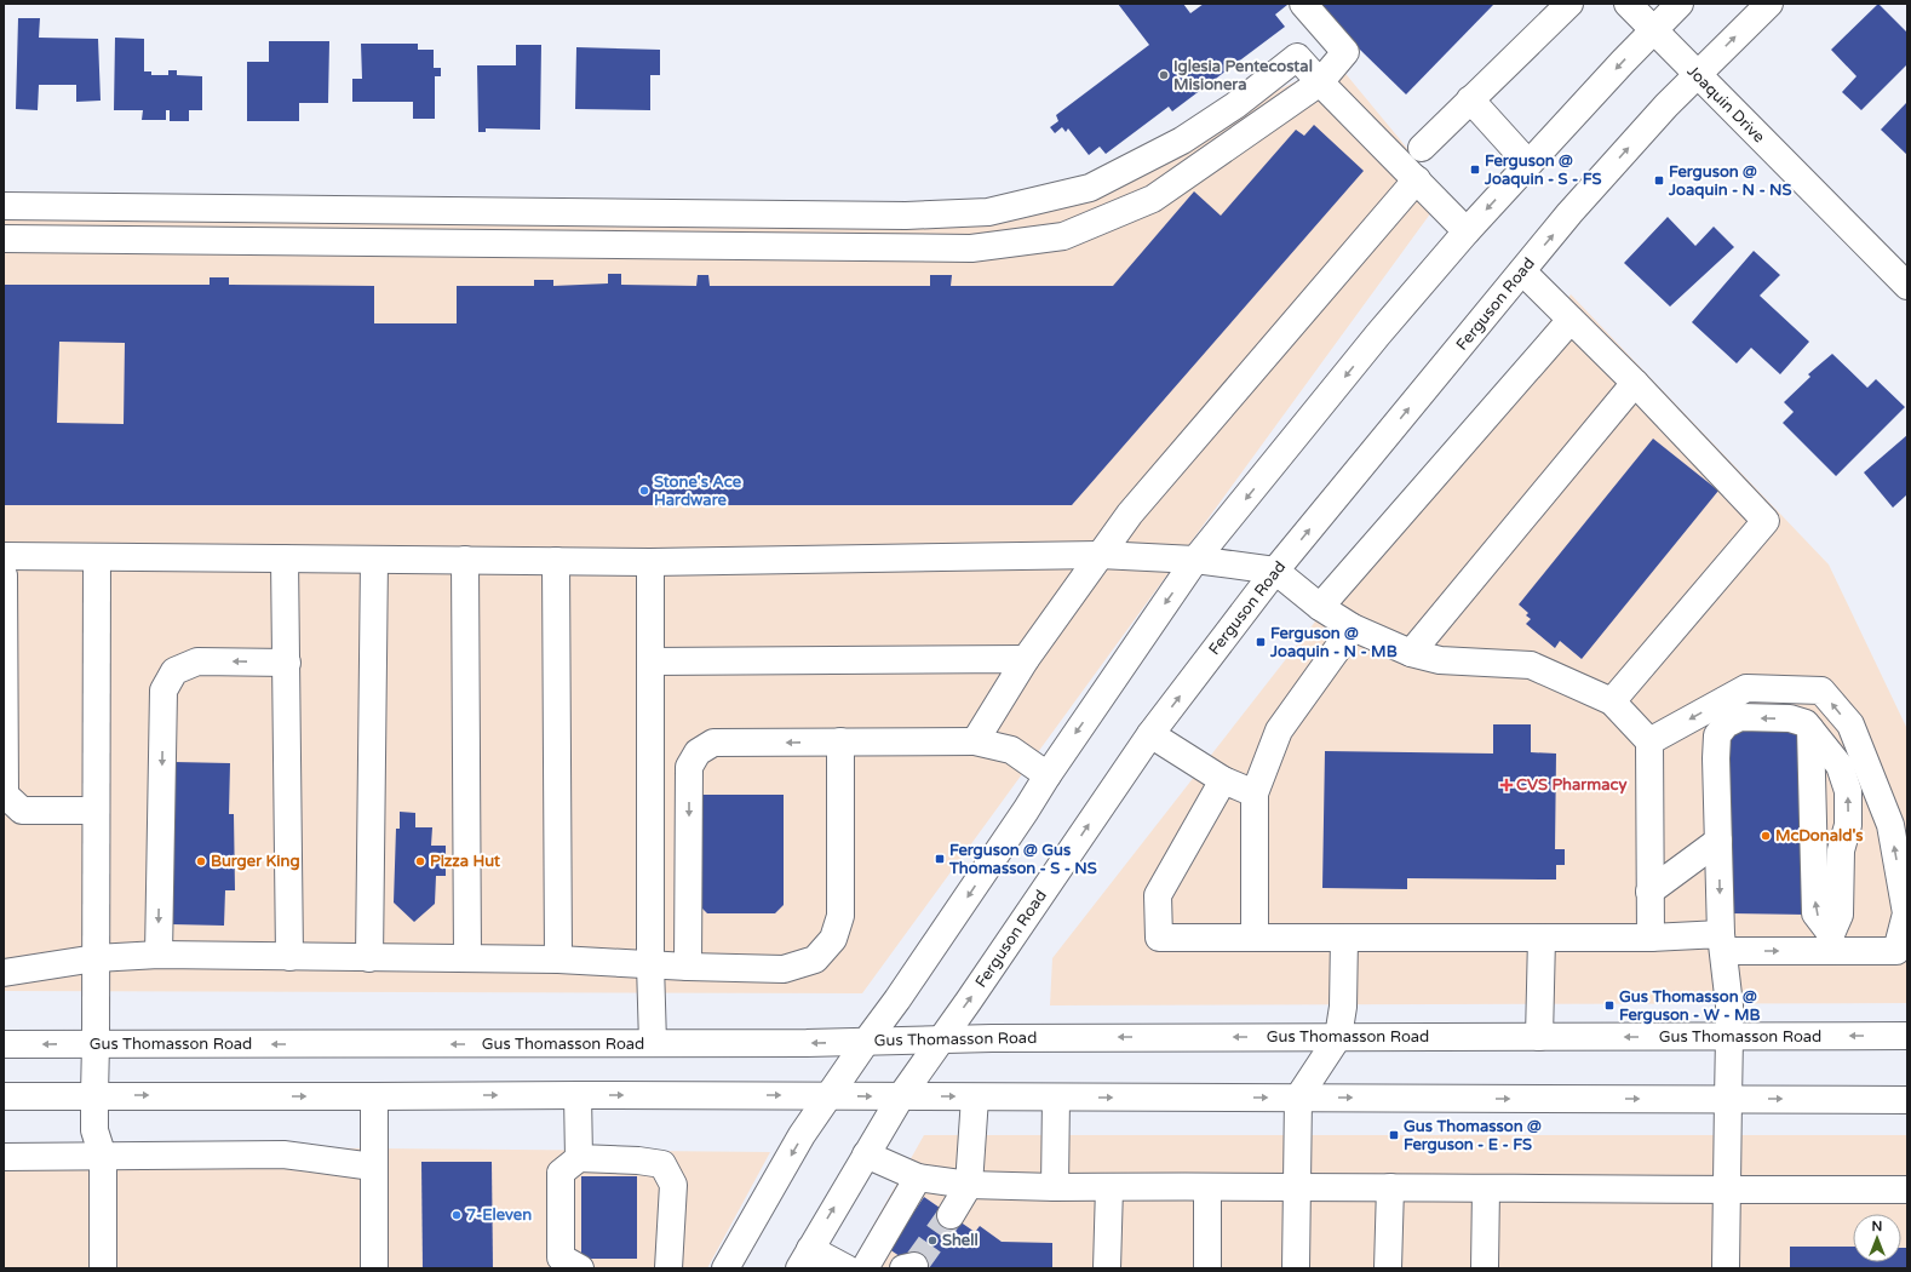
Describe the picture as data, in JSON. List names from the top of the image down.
{
  "streets": {
    "main road": ["Joaquin Drive", "Ferguson Road", "Gus Thomasson Road"]
  },
  "crossings": [
    ["Joaquin Drive", "Ferguson Road"],
    ["Ferguson Road", "Gus Thomasson Road"]
  ],
  "places": {
    "other": [
      "Iglesia Pentecostal Misionera",
      "Stone's Ace Hardware",
      "McDonald's",
      "Burger King",
      "Pizza Hut",
      "7-Eleven",
      "Shell"
    ],
    "transit": [
      "Ferguson @ Joaquin - S - FS",
      "Ferguson @ Joaquin - N - NS",
      "Ferguson @ Joaquin - N - MB",
      "Ferguson @ Gus Thomasson - S - NS",
      "Gus Thomasson @ Ferguson - W - MB",
      "Gus Thomasson @ Ferguson - E - FS"
    ],
    "health": ["CVS Pharmacy"]
  },
  "north": "top"
}
